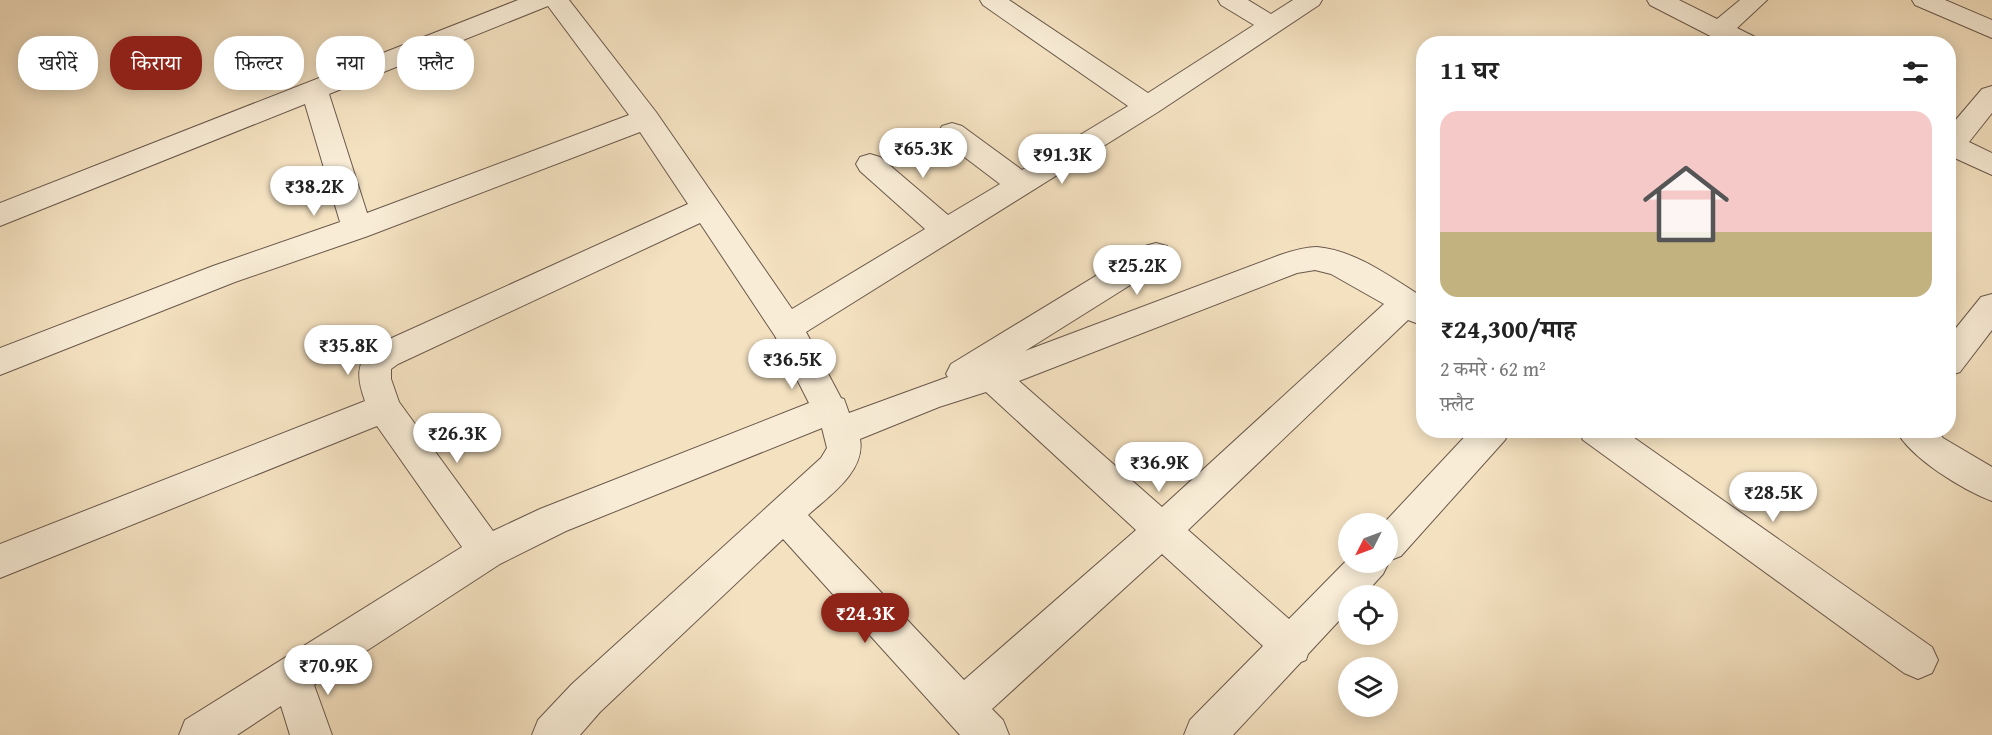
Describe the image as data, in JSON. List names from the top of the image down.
{
  "north": "bottom left",
  "page": {
    "chip": [
      "खरीदें",
      "किराया",
      "फ़िल्टर",
      "नया",
      "फ़्लैट"
    ],
    "heading": "11 घर",
    "list": [
      {
        "name": "₹24,300/माह",
        "note": "2 कमरे · 62 m² · फ़्लैट"
      }
    ],
    "price": [
      "₹65.3K",
      "₹91.3K",
      "₹38.2K",
      "₹25.2K",
      "₹35.8K",
      "₹36.5K",
      "₹26.3K",
      "₹36.9K",
      "₹28.5K",
      "₹24.3K",
      "₹70.9K"
    ]
  }
}
